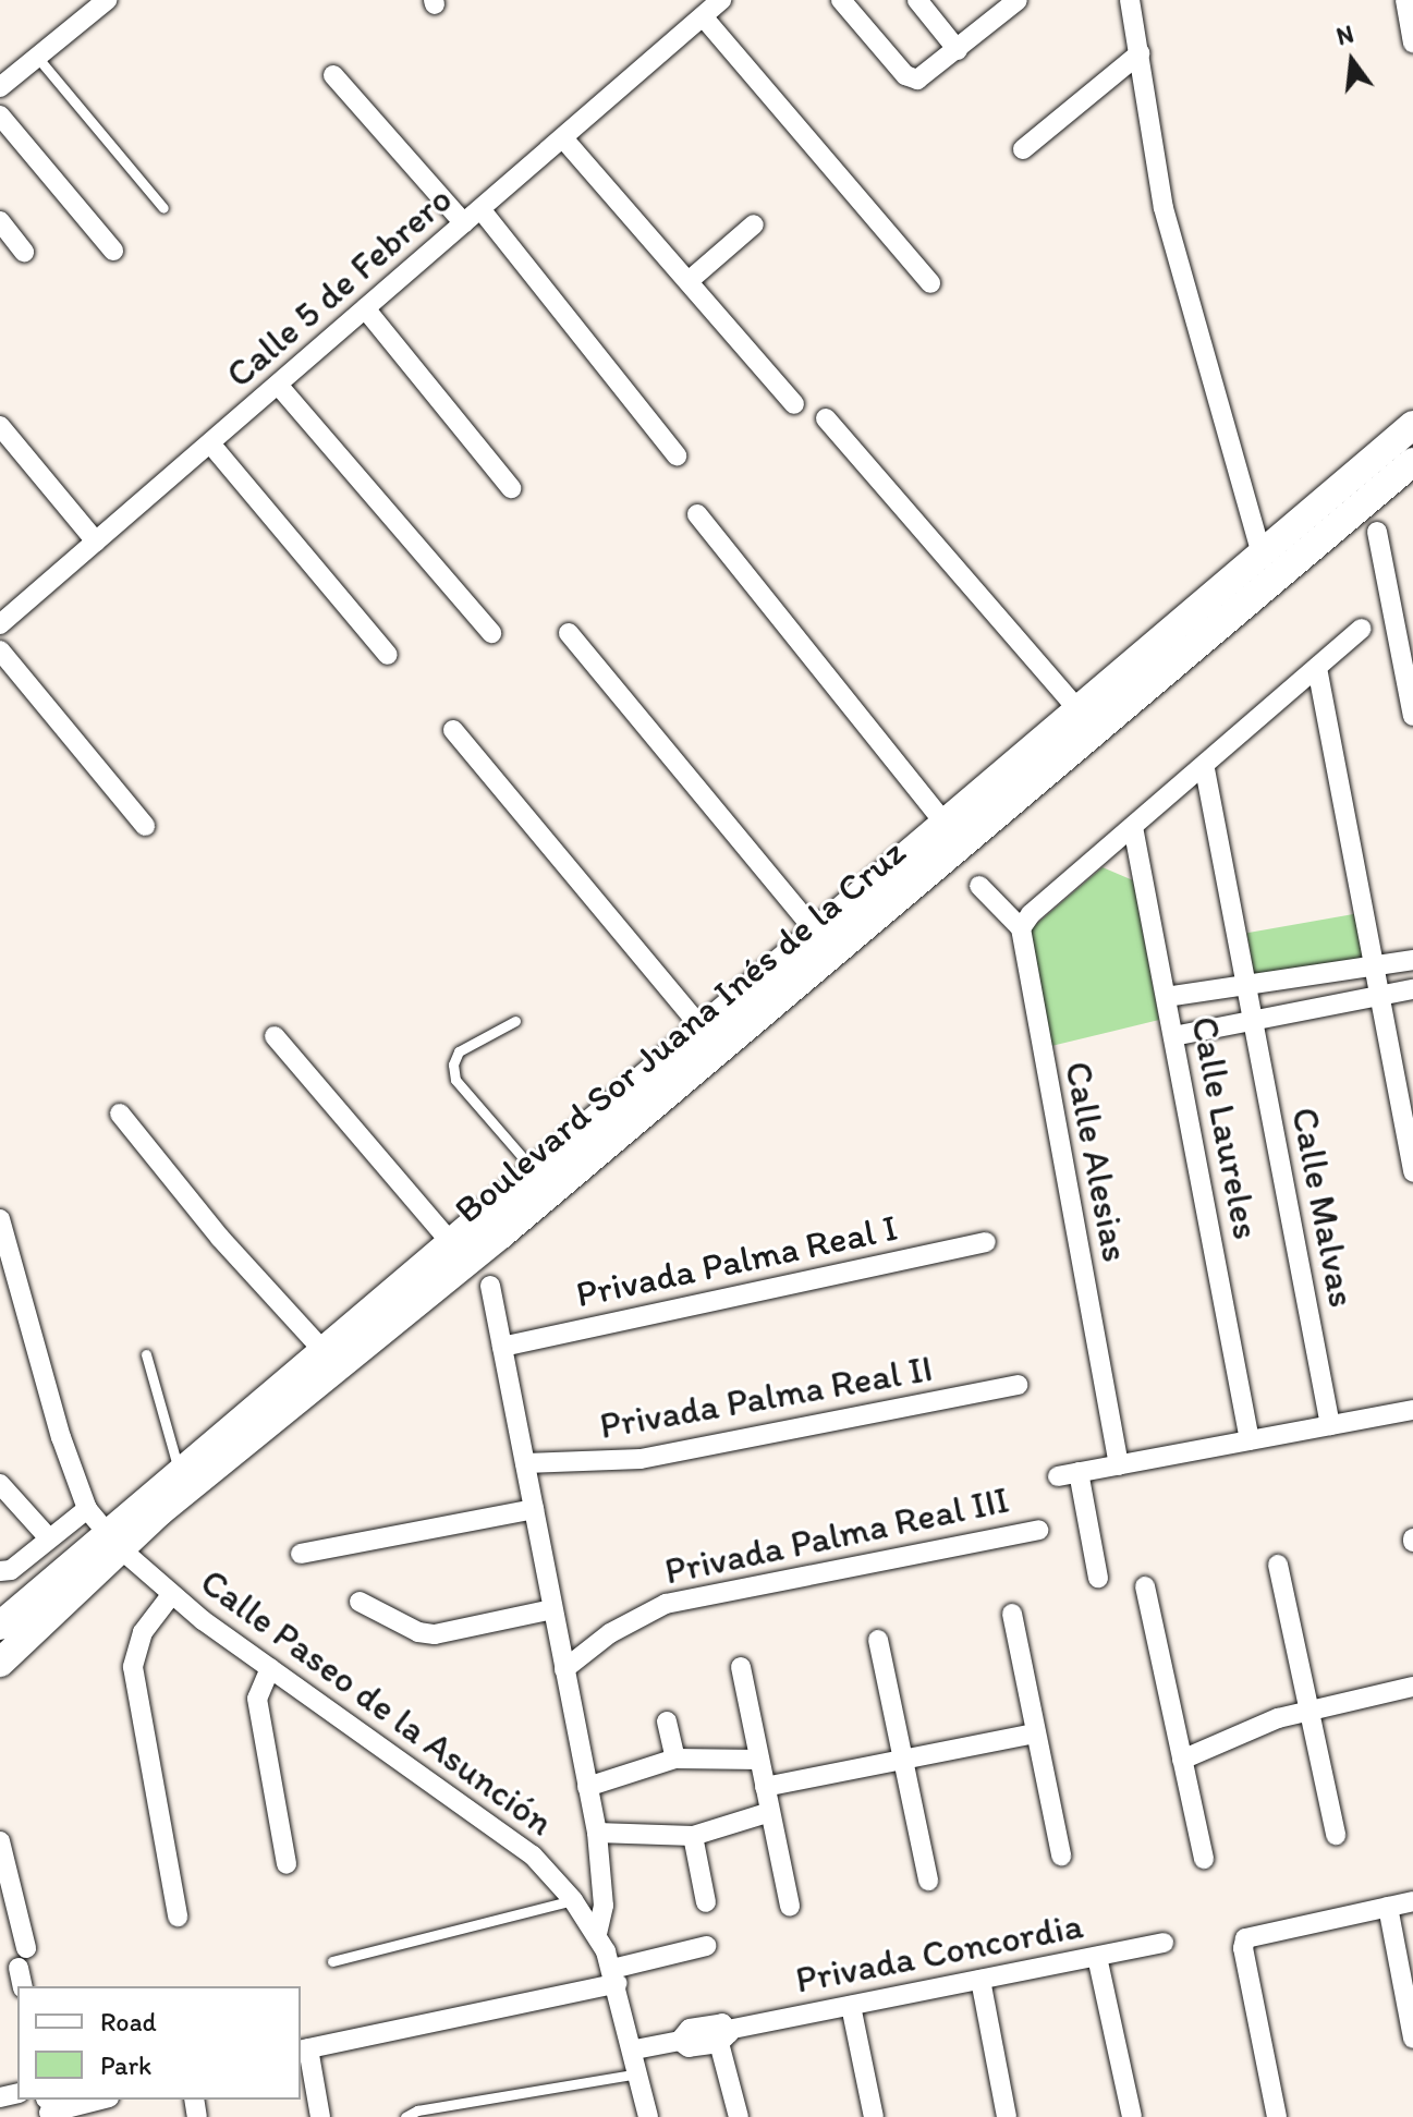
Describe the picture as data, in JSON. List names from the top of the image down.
{
  "streets": {
    "main road": ["Boulevard Sor Juana Inés de la Cruz"],
    "street": [
      "Calle 5 de Febrero",
      "Calle Laureles",
      "Calle Alesias",
      "Calle Malvas",
      "Privada Palma Real I",
      "Privada Palma Real II",
      "Privada Palma Real III",
      "Calle Paseo de la Asunción",
      "Privada Concordia"
    ]
  },
  "crossings": [
    ["Boulevard Sor Juana Inés de la Cruz", "Calle Paseo de la Asunción"],
    ["Calle Paseo de la Asunción", "Privada Concordia"]
  ],
  "legend": ["Road", "Park"],
  "north": "top"
}
